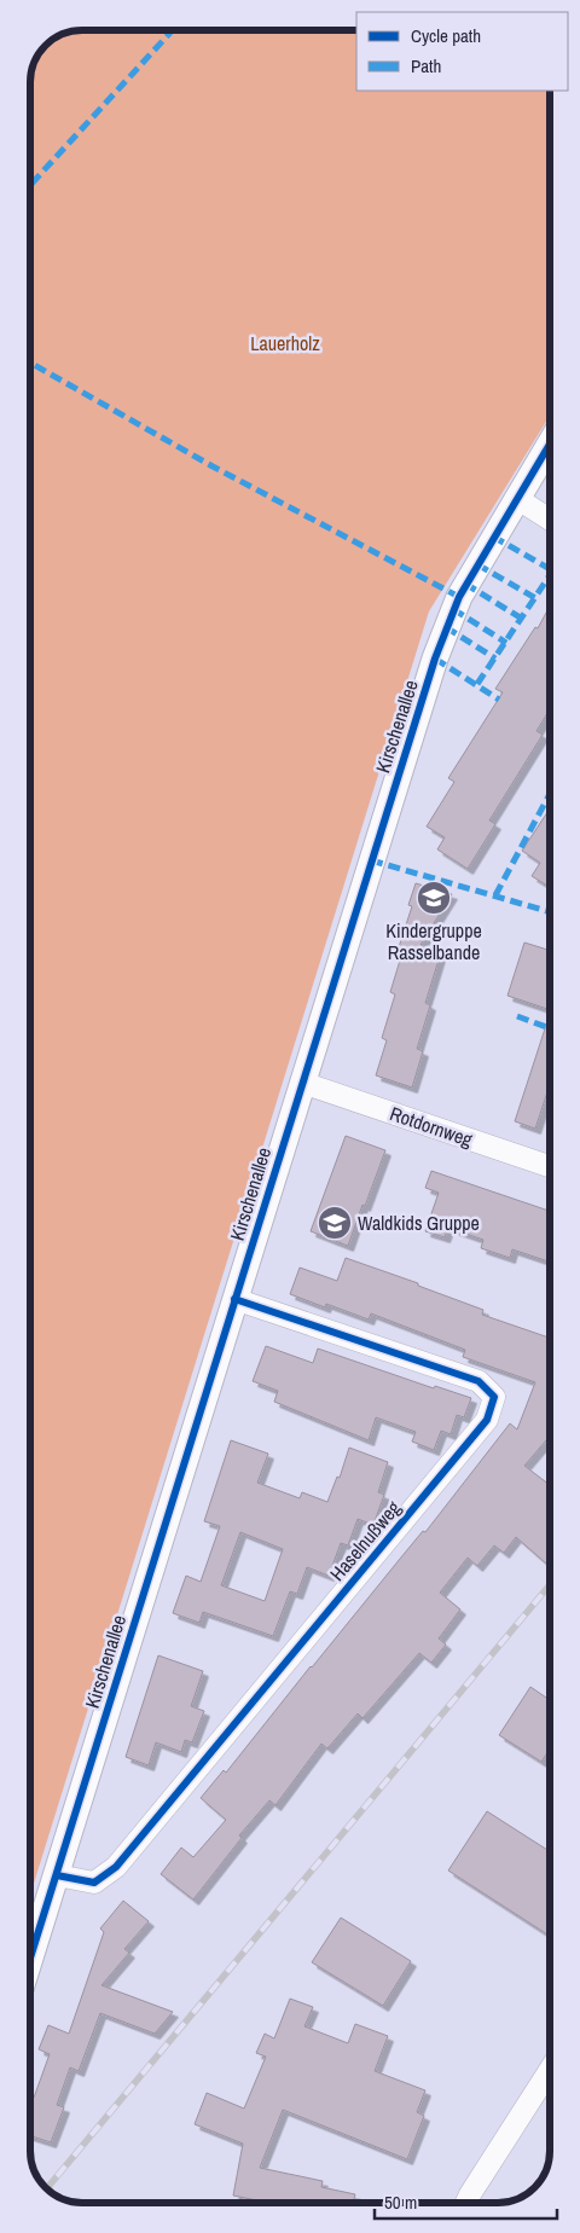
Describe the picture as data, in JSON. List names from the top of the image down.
{
  "streets": {
    "street": ["Kirschenallee", "Rotdornweg", "Haselnußweg"]
  },
  "crossings": [
    ["Kirschenallee", "Rotdornweg"],
    ["Kirschenallee", "Haselnußweg"]
  ],
  "parks": ["Lauerholz"],
  "places": {
    "school or university": ["Kindergruppe Rasselbande", "Waldkids Gruppe"]
  },
  "legend": ["Cycle path", "Path"],
  "scale_bar": "50 m"
}
